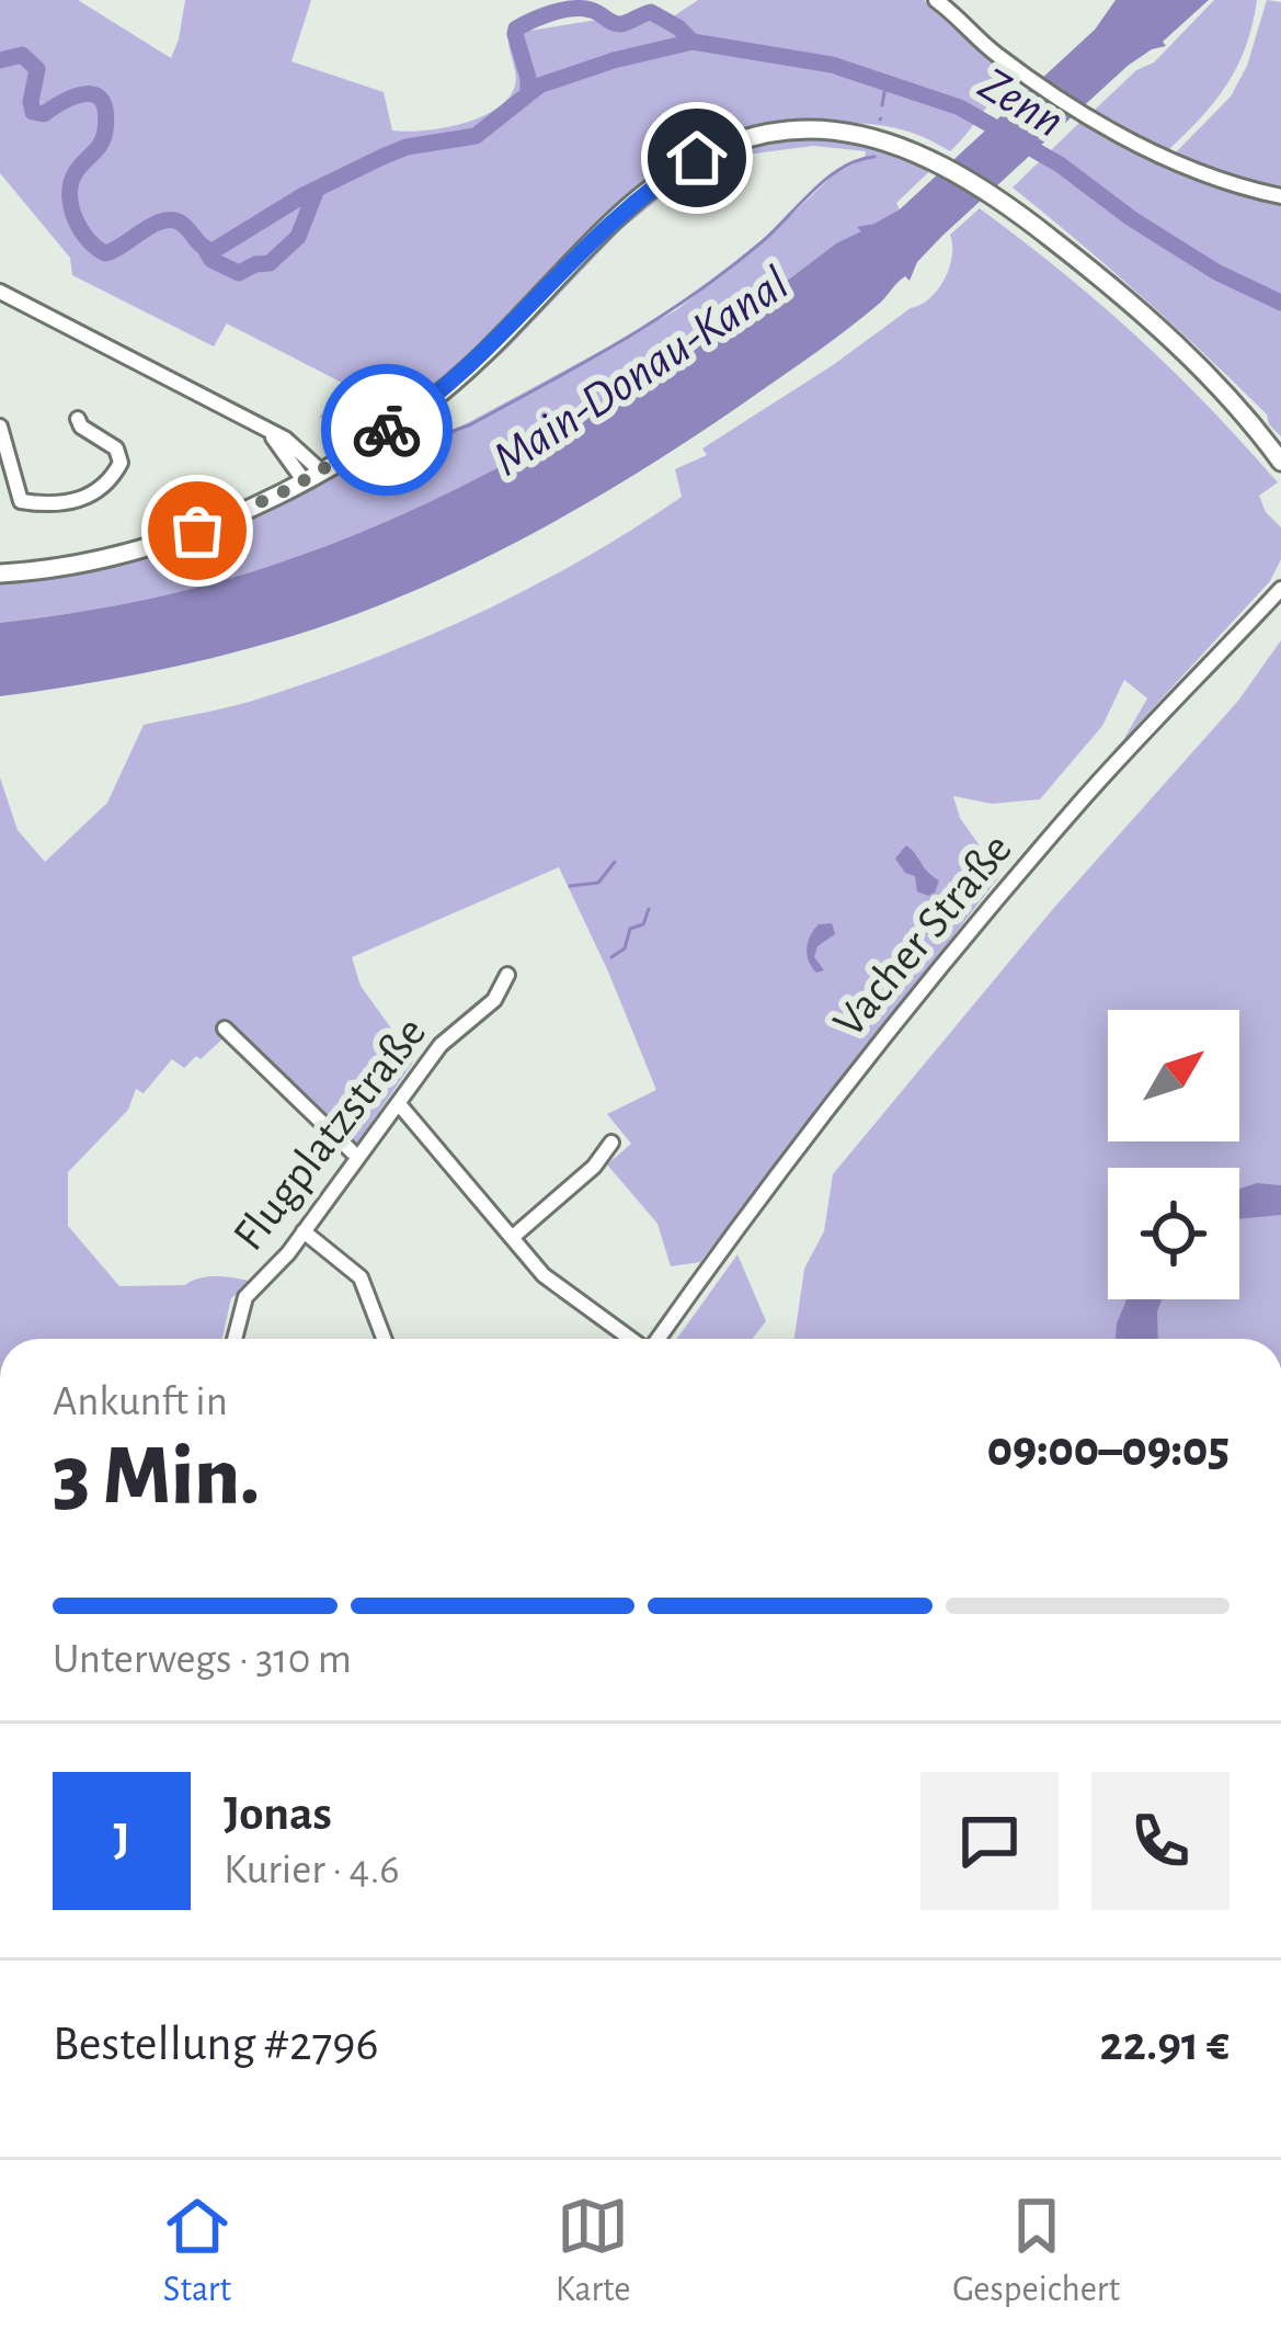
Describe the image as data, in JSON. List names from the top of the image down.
{
  "streets": {
    "street": ["Vacher Straße", "Flugplatzstraße"]
  },
  "water": ["Zenn", "Main-Donau-Kanal"],
  "north": "top right",
  "page": {
    "heading": ["3 Min.", "Ankunft in", "09:00–09:05"],
    "panel": [
      "Jonas",
      "Kurier · 4.6",
      "Bestellung #2796",
      "22.91 €"
    ],
    "bar": "Unterwegs · 310 m",
    "round": "J",
    "tabs": ["Start", "Karte", "Gespeichert"]
  }
}
